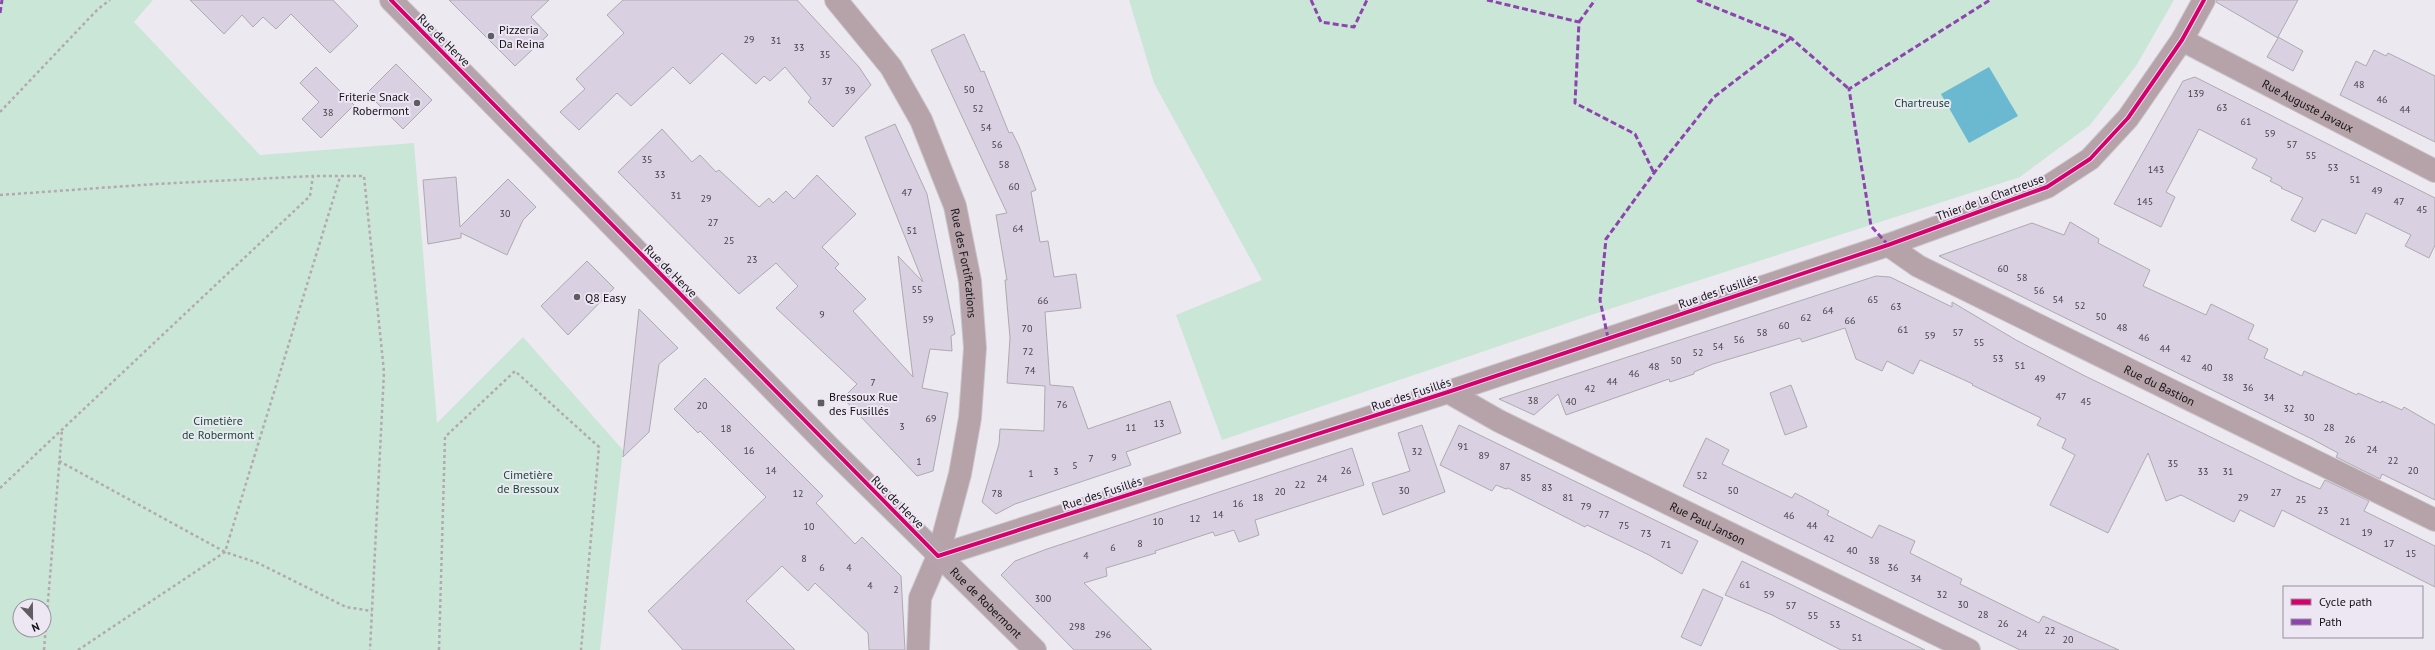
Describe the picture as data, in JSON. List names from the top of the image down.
{
  "streets": {
    "main road": ["Rue de Herve", "Rue de Robermont"],
    "street": [
      "Rue Auguste Javaux",
      "Thier de la Chartreuse",
      "Rue des Fortifications",
      "Rue des Fusillés",
      "Rue du Bastion",
      "Rue Paul Janson"
    ]
  },
  "crossings": [
    ["Rue de Herve", "Rue des Fortifications"],
    ["Rue de Herve", "Rue des Fusillés"],
    ["Rue de Herve", "Rue de Robermont"],
    ["Rue Auguste Javaux", "Thier de la Chartreuse"],
    ["Thier de la Chartreuse", "Rue des Fusillés"],
    ["Thier de la Chartreuse", "Rue du Bastion"],
    ["Rue des Fortifications", "Rue des Fusillés"],
    ["Rue des Fortifications", "Rue de Robermont"],
    ["Rue des Fusillés", "Rue du Bastion"],
    ["Rue des Fusillés", "Rue Paul Janson"],
    ["Rue des Fusillés", "Rue de Robermont"]
  ],
  "parks": ["Chartreuse", "Cimetière de Robermont", "Cimetière de Bressoux"],
  "places": {
    "other": ["Pizzeria Da Reina", "Friterie Snack Robermont", "Q8 Easy"],
    "transit": ["Bressoux Rue des Fusillés"]
  },
  "house_numbers": [
    "29",
    "31",
    "33",
    "35",
    "37",
    "48",
    "50",
    "39",
    "139",
    "46",
    "63",
    "52",
    "44",
    "38",
    "61",
    "54",
    "59",
    "56",
    "57",
    "55",
    "35",
    "58",
    "53",
    "143",
    "33",
    "51",
    "60",
    "49",
    "47",
    "31",
    "29",
    "145",
    "47",
    "45",
    "30",
    "27",
    "64",
    "51",
    "25",
    "23",
    "60",
    "58",
    "55",
    "56",
    "65",
    "54",
    "66",
    "52",
    "63",
    "64",
    "9",
    "50",
    "62",
    "59",
    "66",
    "60",
    "48",
    "70",
    "61",
    "58",
    "57",
    "59",
    "46",
    "56",
    "55",
    "54",
    "44",
    "72",
    "52",
    "53",
    "42",
    "50",
    "51",
    "48",
    "40",
    "74",
    "46",
    "38",
    "49",
    "44",
    "7",
    "36",
    "42",
    "47",
    "34",
    "38",
    "40",
    "45",
    "76",
    "20",
    "32",
    "30",
    "69",
    "13",
    "3",
    "11",
    "28",
    "18",
    "26",
    "91",
    "24",
    "16",
    "32",
    "89",
    "9",
    "7",
    "22",
    "1",
    "35",
    "5",
    "87",
    "14",
    "26",
    "20",
    "3",
    "33",
    "31",
    "1",
    "52",
    "85",
    "24",
    "22",
    "83",
    "30",
    "50",
    "20",
    "27",
    "12",
    "78",
    "18",
    "81",
    "29",
    "25",
    "16",
    "79",
    "23",
    "14",
    "77",
    "46",
    "12",
    "10",
    "21",
    "75",
    "44",
    "10",
    "19",
    "73",
    "42",
    "8",
    "17",
    "71",
    "6",
    "40",
    "15",
    "4",
    "8",
    "38",
    "6",
    "4",
    "36",
    "34",
    "61",
    "4",
    "2",
    "59",
    "32",
    "300",
    "30",
    "57",
    "28",
    "55",
    "26",
    "53",
    "298",
    "22",
    "24",
    "296",
    "51",
    "20"
  ],
  "legend": ["Cycle path", "Path"],
  "north": "bottom"
}
